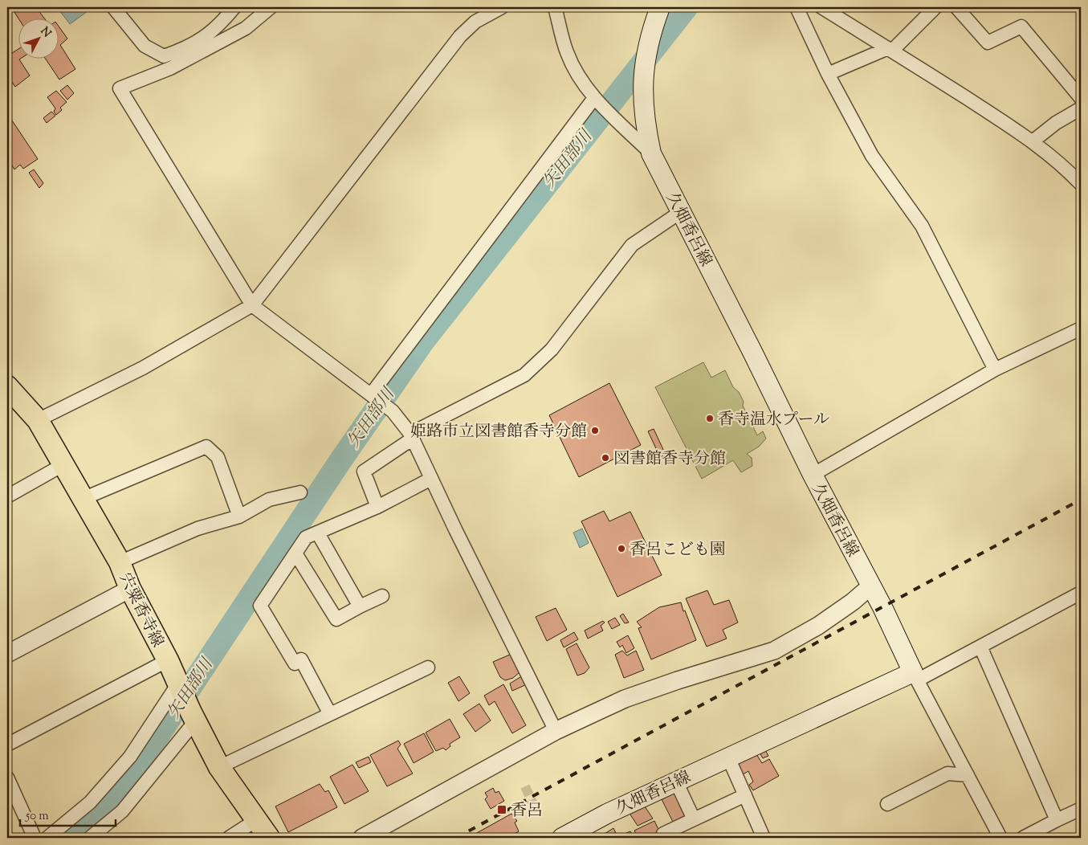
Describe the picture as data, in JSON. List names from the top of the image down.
{
  "streets": {
    "main road": ["久畑香呂線", "宍粟香寺線"]
  },
  "water": ["矢田部川"],
  "places": {
    "other": [
      "香寺温水プール",
      "姫路市立図書館香寺分館",
      "図書館香寺分館",
      "香呂こども園"
    ],
    "transit": ["香呂"]
  },
  "scale_bar": "50 m",
  "north": "top right"
}
